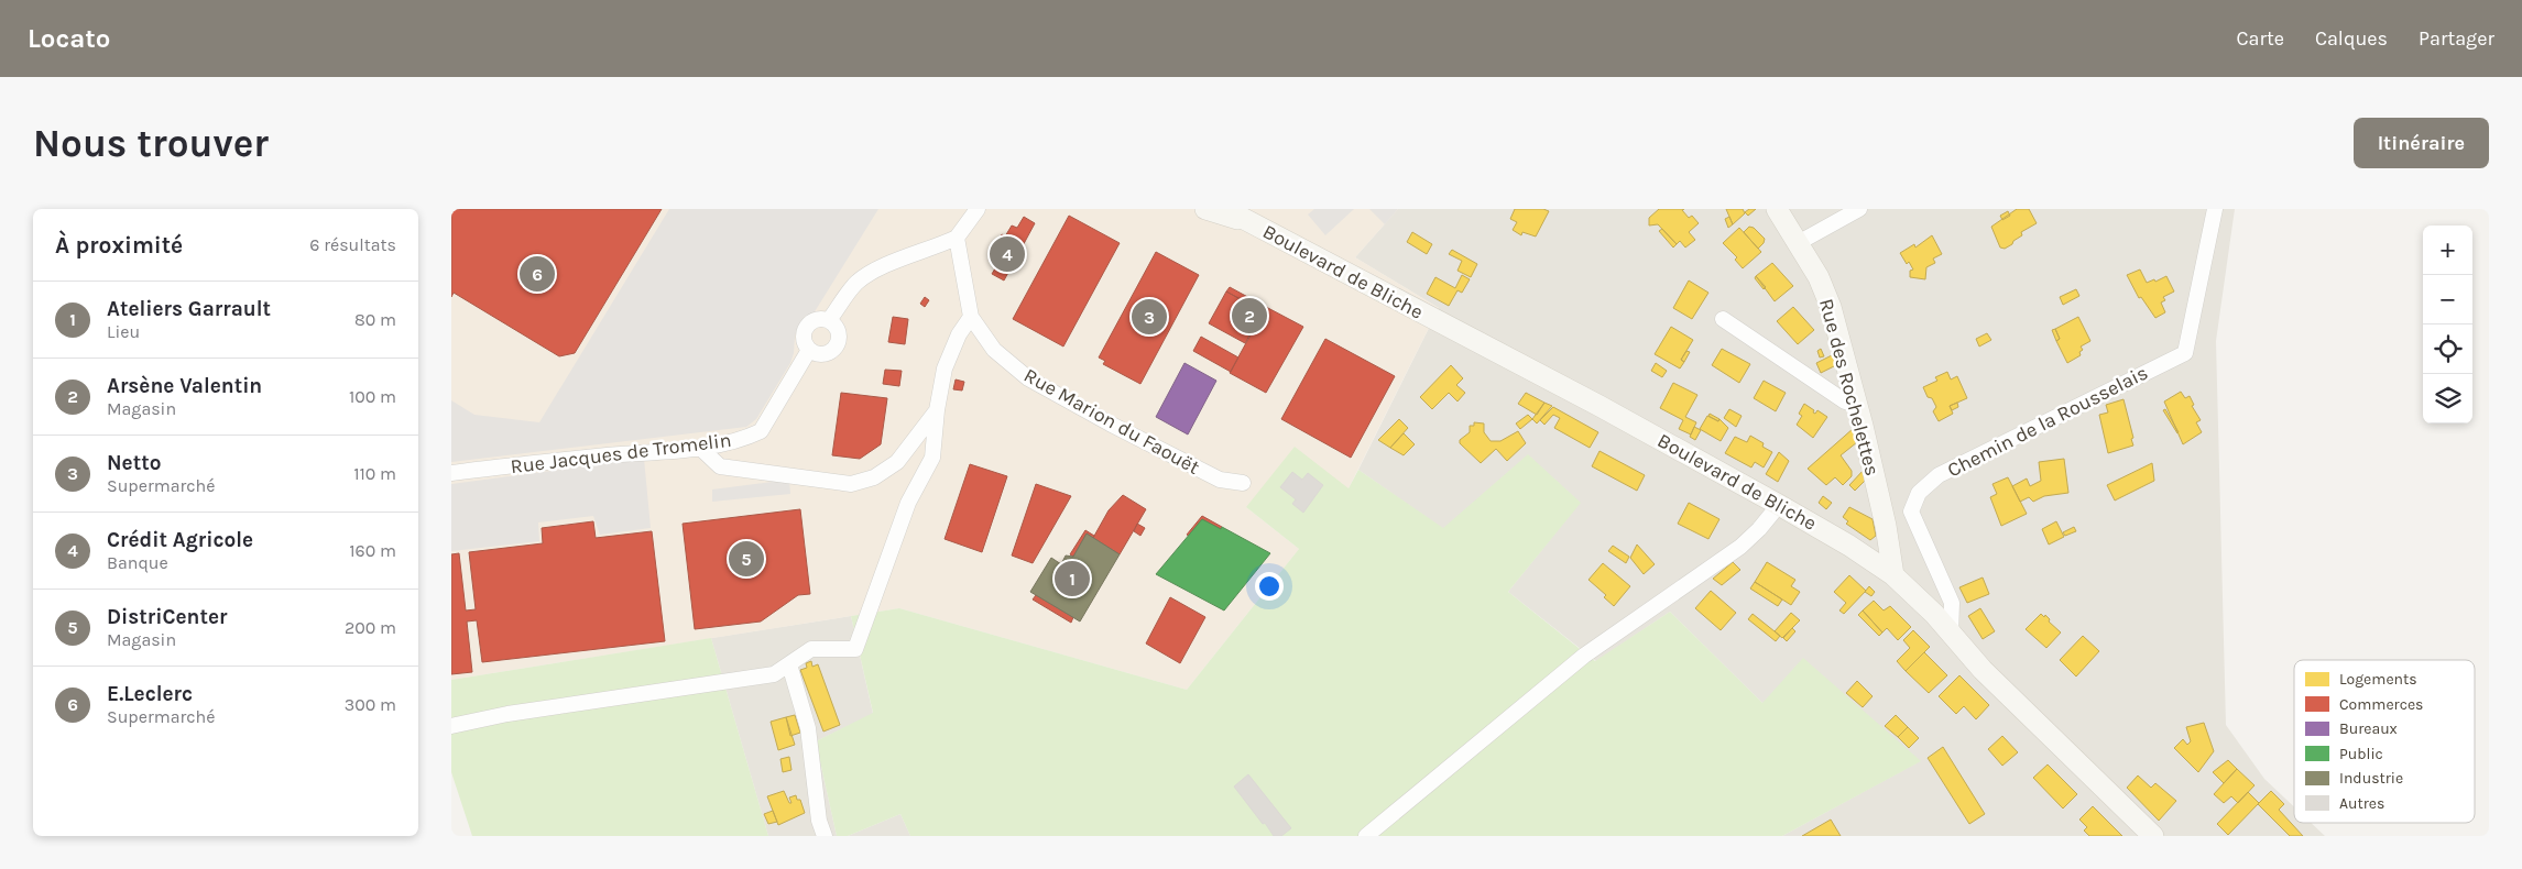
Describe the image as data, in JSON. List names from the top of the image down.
{
  "streets": {
    "main road": ["Boulevard de Bliche", "Rue des Rochelettes"],
    "street": ["Rue Marion du Faouët", "Chemin de la Rousselais", "Rue Jacques de Tromelin"]
  },
  "crossings": [
    ["Boulevard de Bliche", "Rue des Rochelettes"],
    ["Boulevard de Bliche", "Chemin de la Rousselais"]
  ],
  "legend": [
    "Logements",
    "Commerces",
    "Bureaux",
    "Public",
    "Industrie",
    "Autres"
  ],
  "page": {
    "header": "Locato",
    "nav": ["Carte", "Calques", "Partager"],
    "buttons": "Itinéraire",
    "title": "Nous trouver",
    "heading": ["À proximité", "6 résultats"],
    "map_buttons": ["+", "−"],
    "pins": [
      "4",
      "6",
      "2",
      "3",
      "5",
      "1"
    ],
    "list": [
      {
        "mark": "1",
        "name": "Ateliers Garrault",
        "note": "Lieu",
        "value": "80 m"
      },
      {
        "mark": "2",
        "name": "Arsène Valentin",
        "note": "Magasin",
        "value": "100 m"
      },
      {
        "mark": "3",
        "name": "Netto",
        "note": "Supermarché",
        "value": "110 m"
      },
      {
        "mark": "4",
        "name": "Crédit Agricole",
        "note": "Banque",
        "value": "160 m"
      },
      {
        "mark": "5",
        "name": "DistriCenter",
        "note": "Magasin",
        "value": "200 m"
      },
      {
        "mark": "6",
        "name": "E.Leclerc",
        "note": "Supermarché",
        "value": "300 m"
      }
    ]
  }
}
